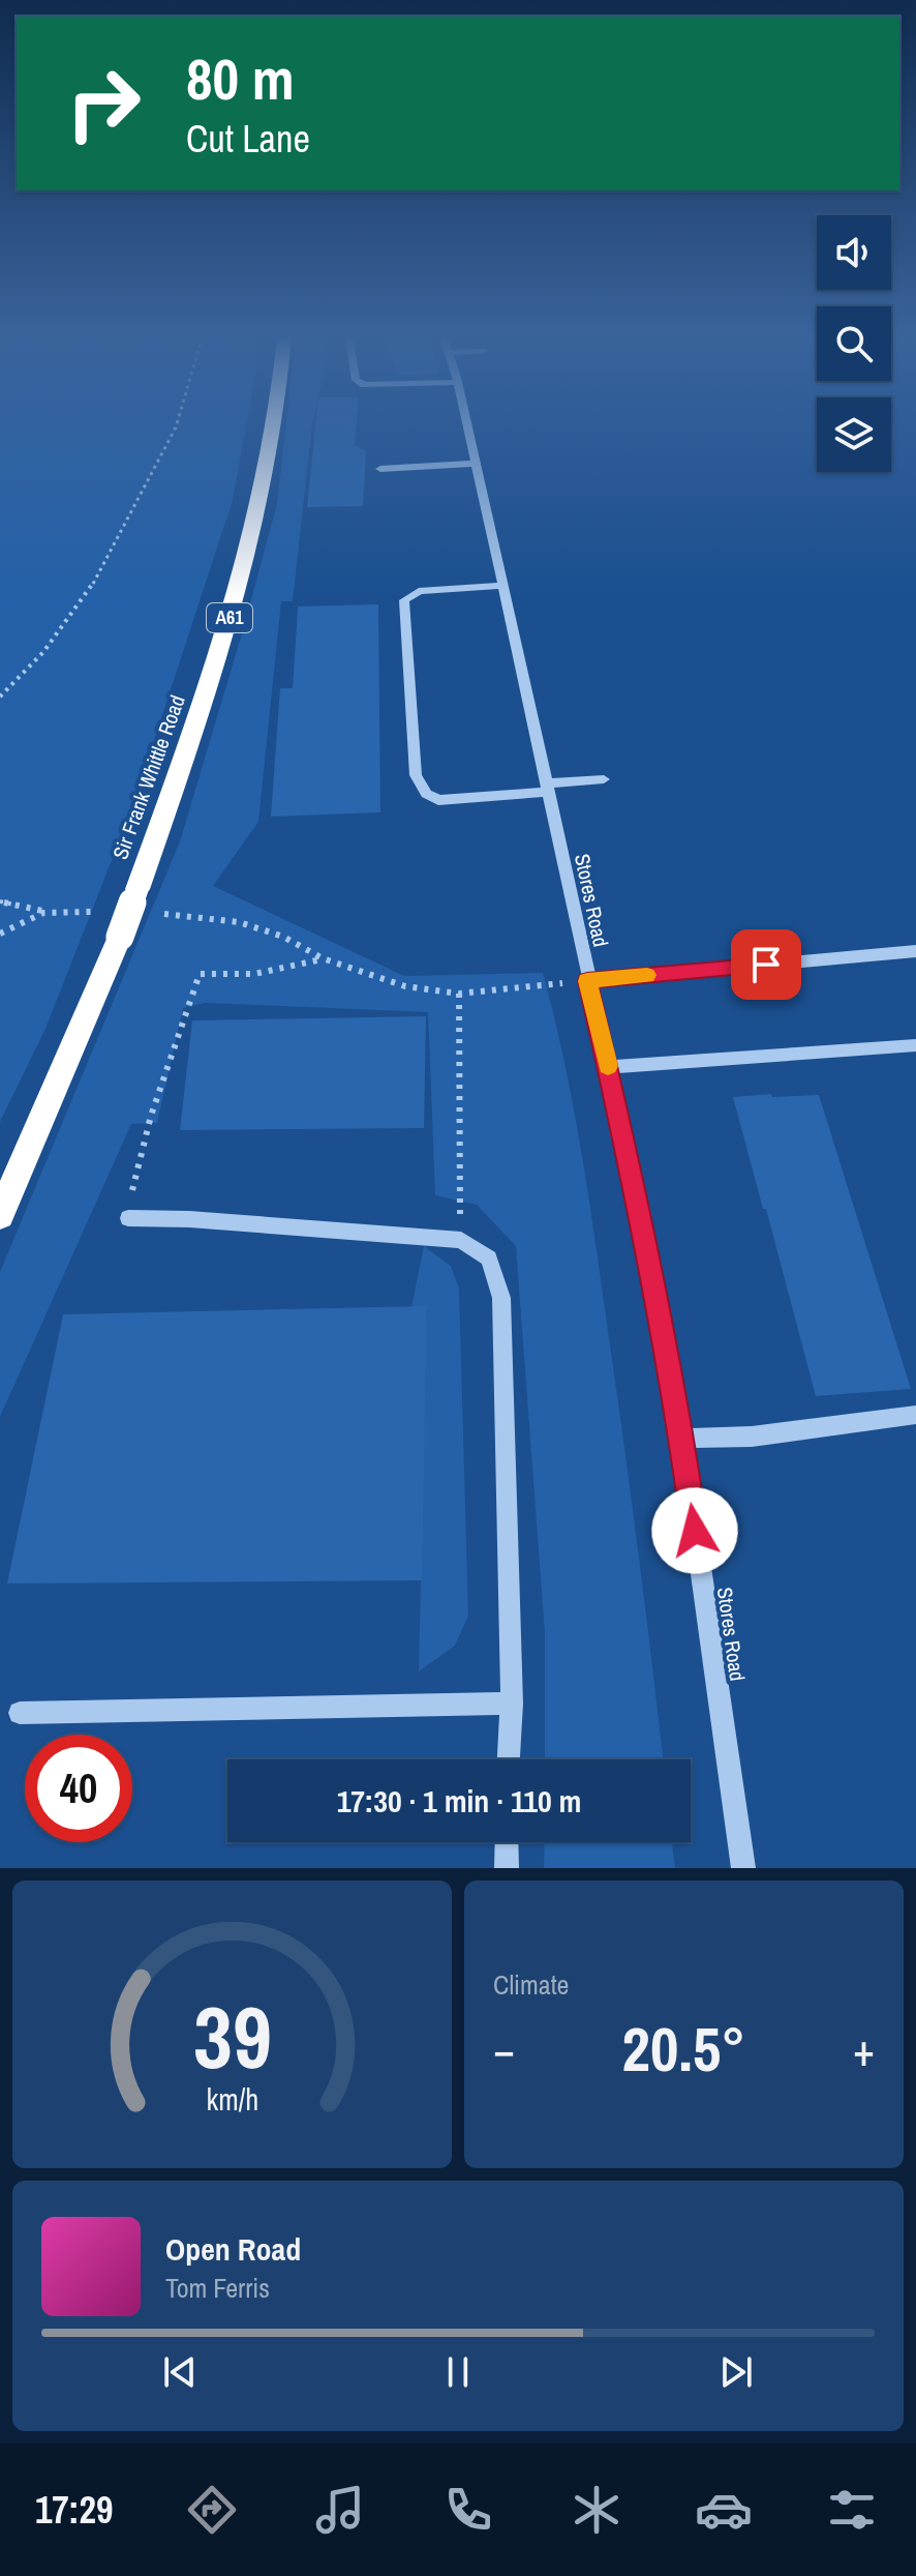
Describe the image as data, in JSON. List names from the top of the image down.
{
  "streets": {
    "highway": ["A61", "Sir Frank Whittle Road"],
    "street": ["Stores Road"]
  },
  "page": {
    "turn": ["80 m", "Cut Lane"],
    "limit": "40",
    "trip": "17:30 · 1 min · 110 m",
    "tile": "Climate",
    "heat": ["−", "20.5°", "+"],
    "song": ["Open Road", "Tom Ferris"],
    "tabs": "17:29",
    "gauge": ["39", "km/h"]
  }
}
